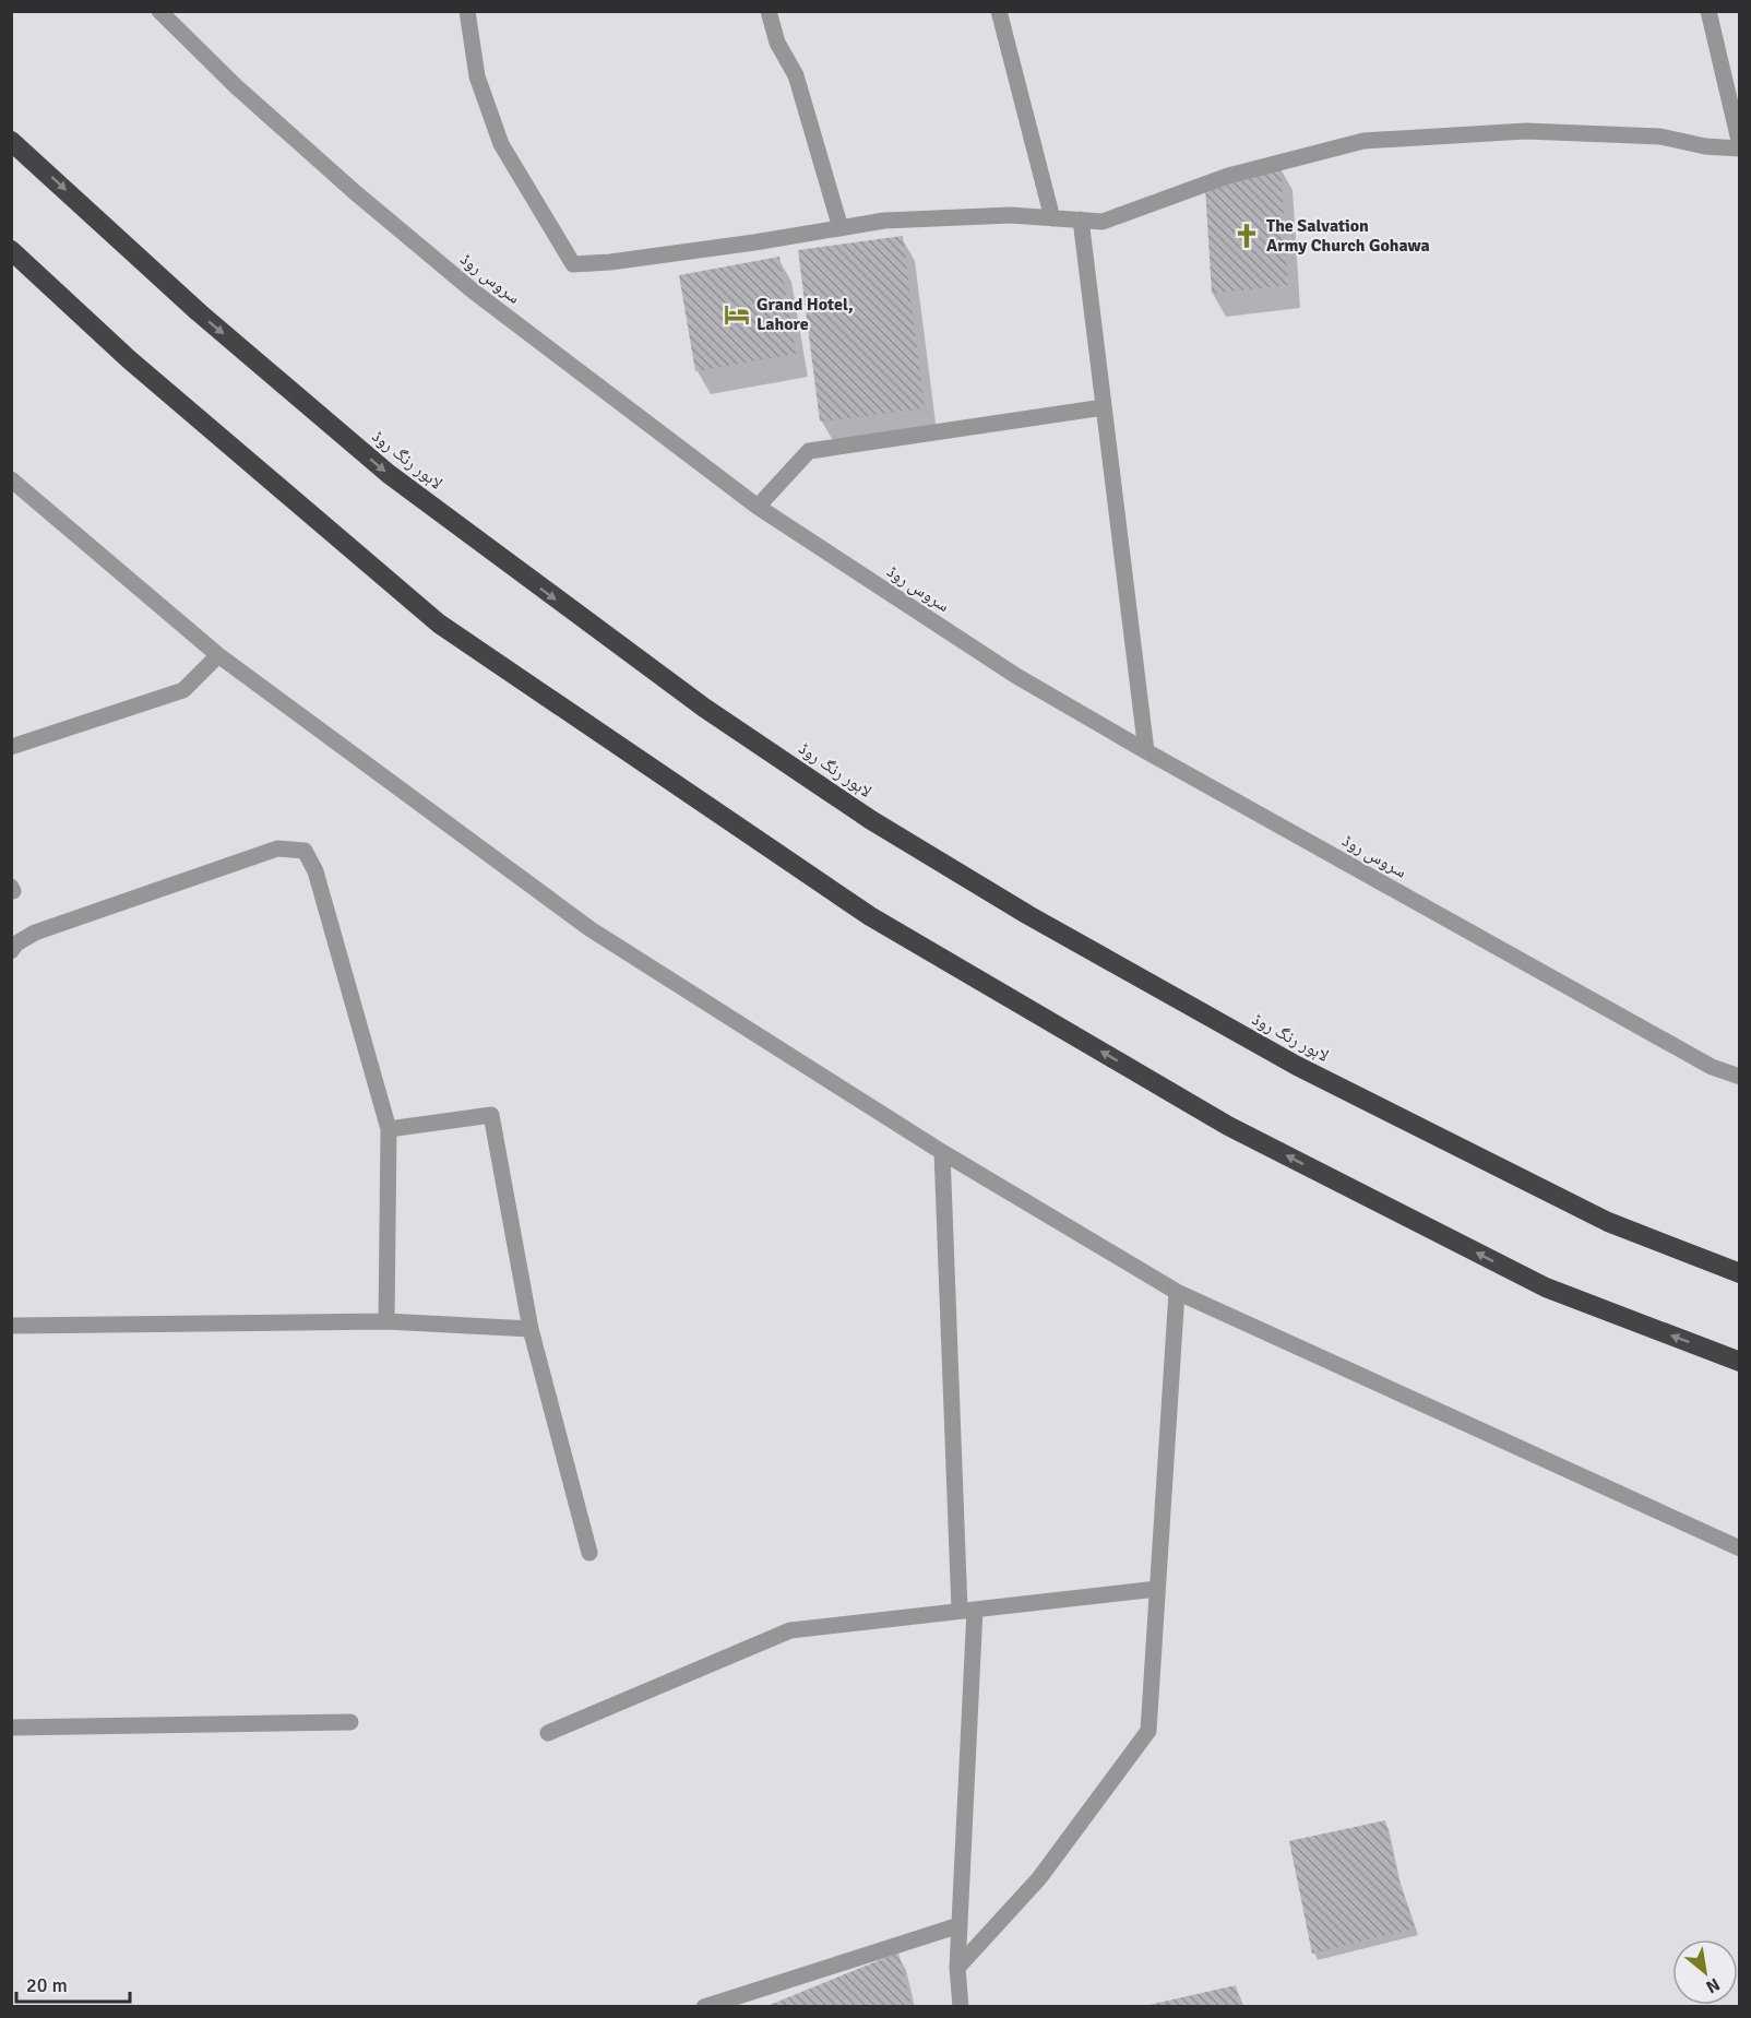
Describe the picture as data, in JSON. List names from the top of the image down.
{
  "streets": {
    "highway": ["لاہور رنگ روڈ"],
    "street": ["سروس روڈ"]
  },
  "places": {
    "church": ["The Salvation Army Church Gohawa"],
    "hotel": ["Grand Hotel, Lahore"]
  },
  "scale_bar": "20 m",
  "north": "bottom right"
}
